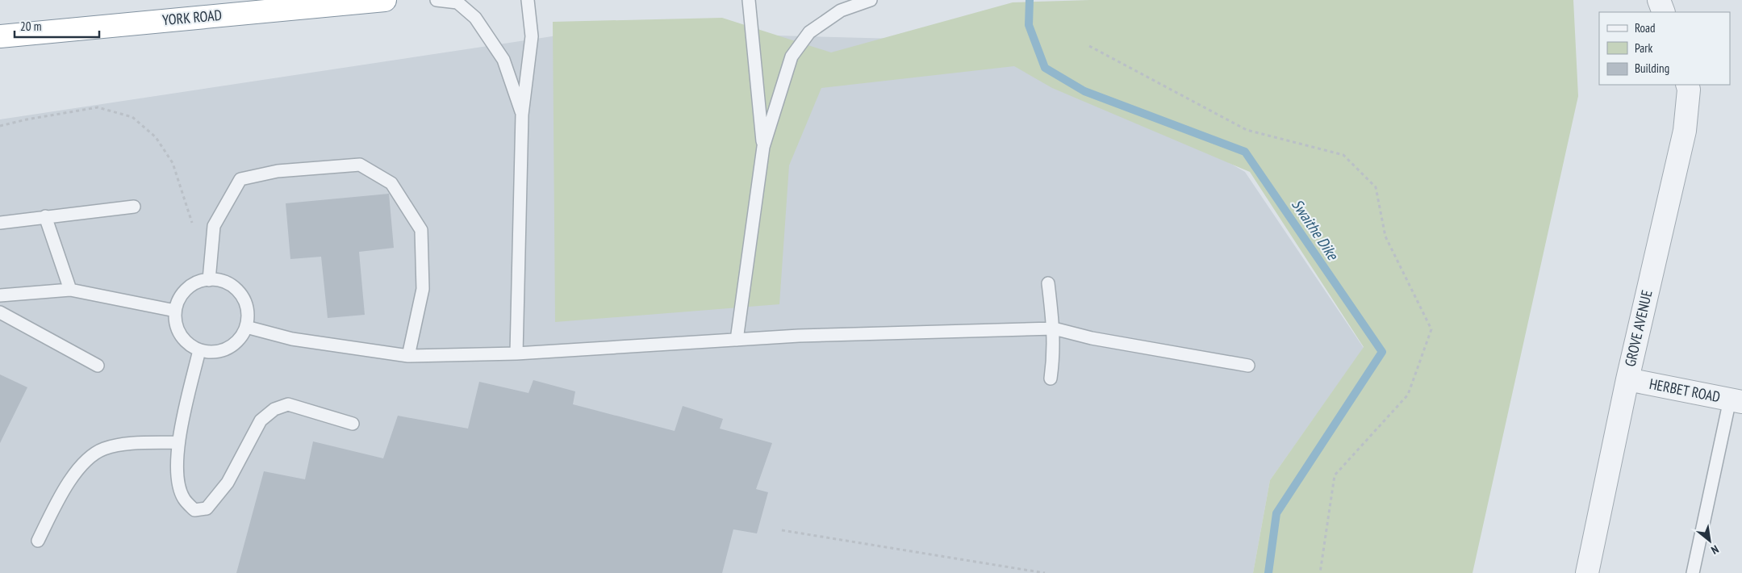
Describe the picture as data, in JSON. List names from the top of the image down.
{
  "streets": {
    "highway": ["YORK ROAD"],
    "street": ["GROVE AVENUE", "HERBET ROAD"]
  },
  "crossings": [
    ["GROVE AVENUE", "HERBET ROAD"]
  ],
  "water": ["Swaithe Dike"],
  "legend": ["Road", "Park", "Building"],
  "scale_bar": "20 m",
  "north": "bottom right"
}
